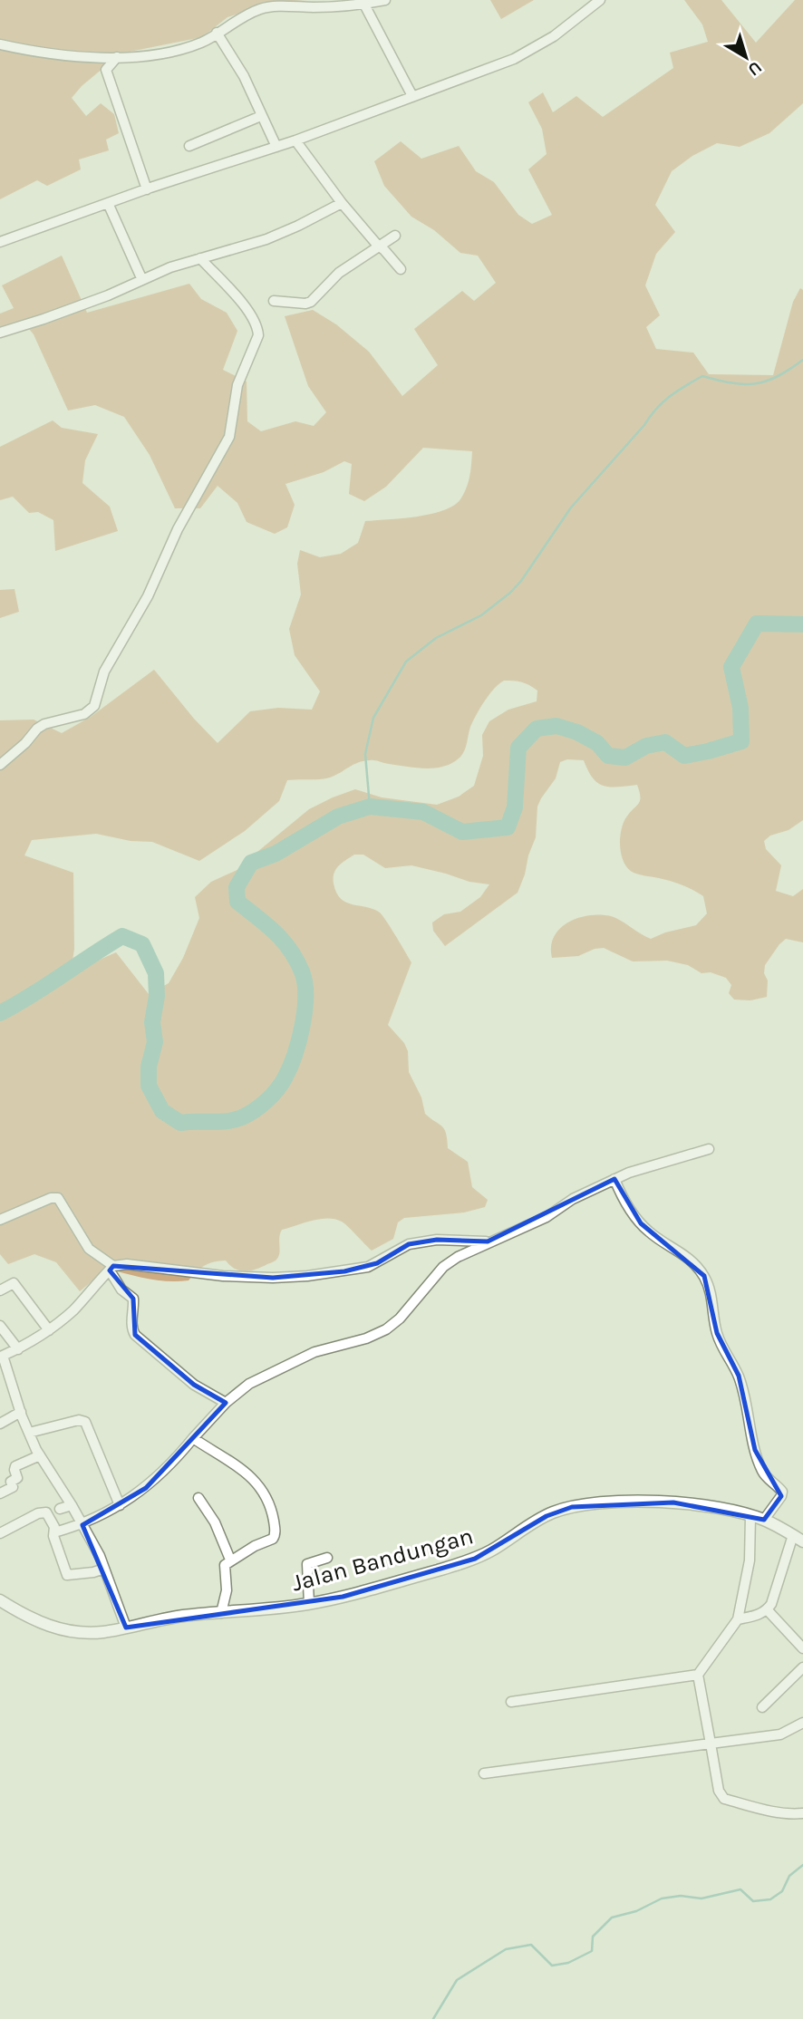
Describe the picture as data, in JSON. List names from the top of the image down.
{
  "streets": {
    "main road": ["Jalan Bandungan"]
  },
  "north": "bottom right"
}
